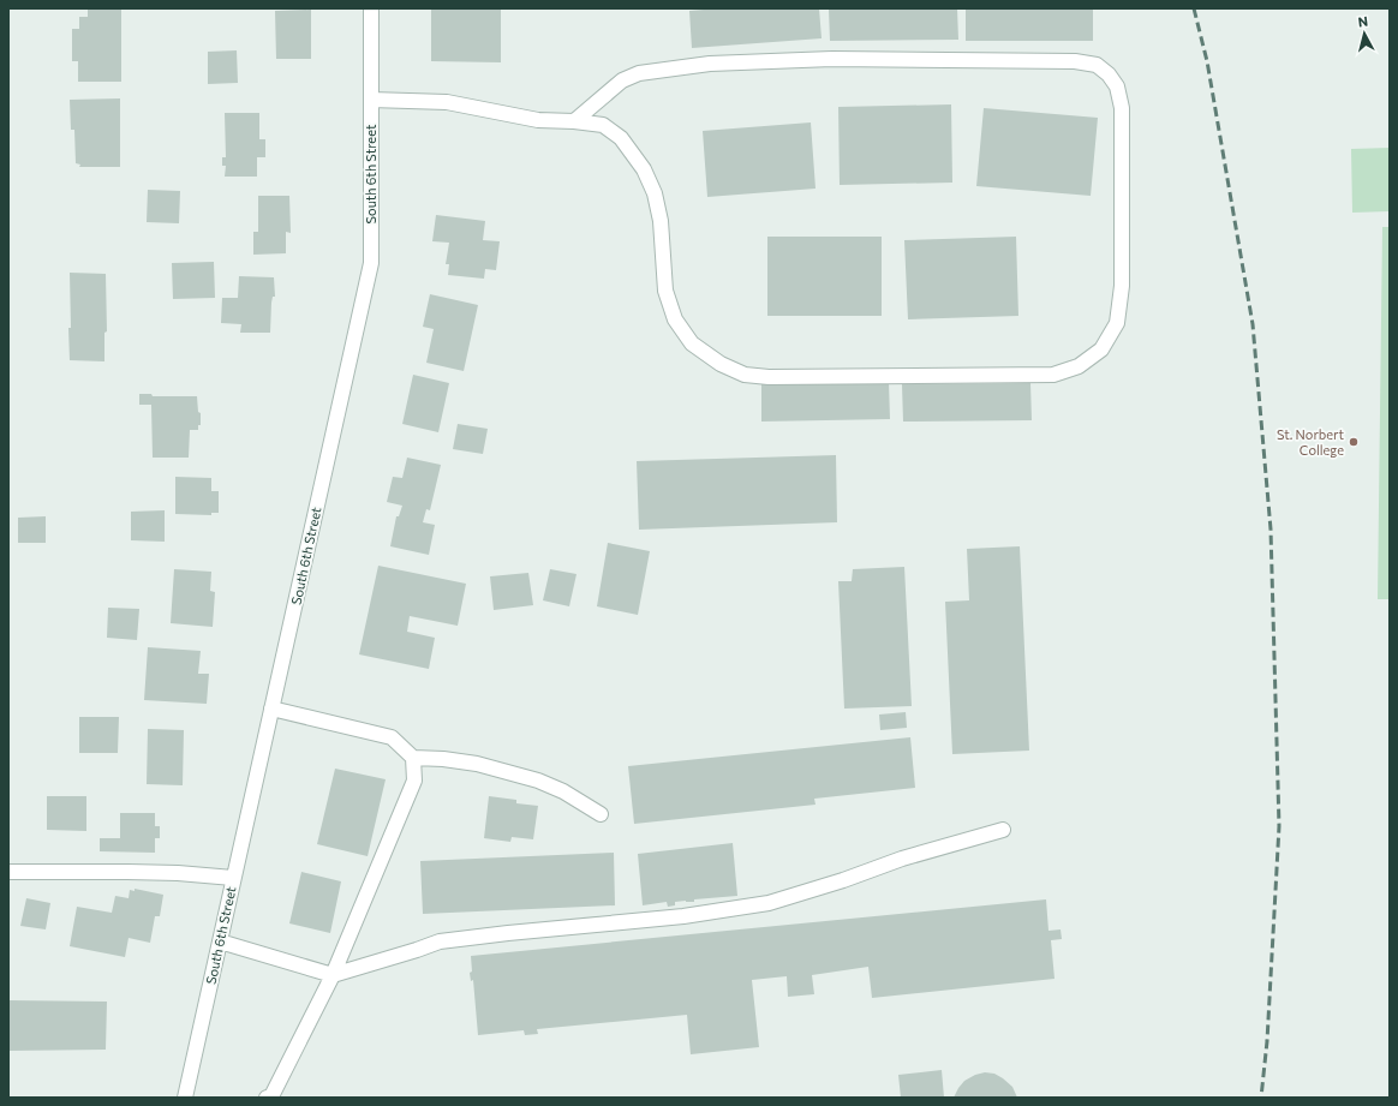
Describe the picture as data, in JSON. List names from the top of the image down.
{
  "streets": {
    "street": ["South 6th Street"]
  },
  "places": ["St. Norbert College"],
  "north": "top"
}
